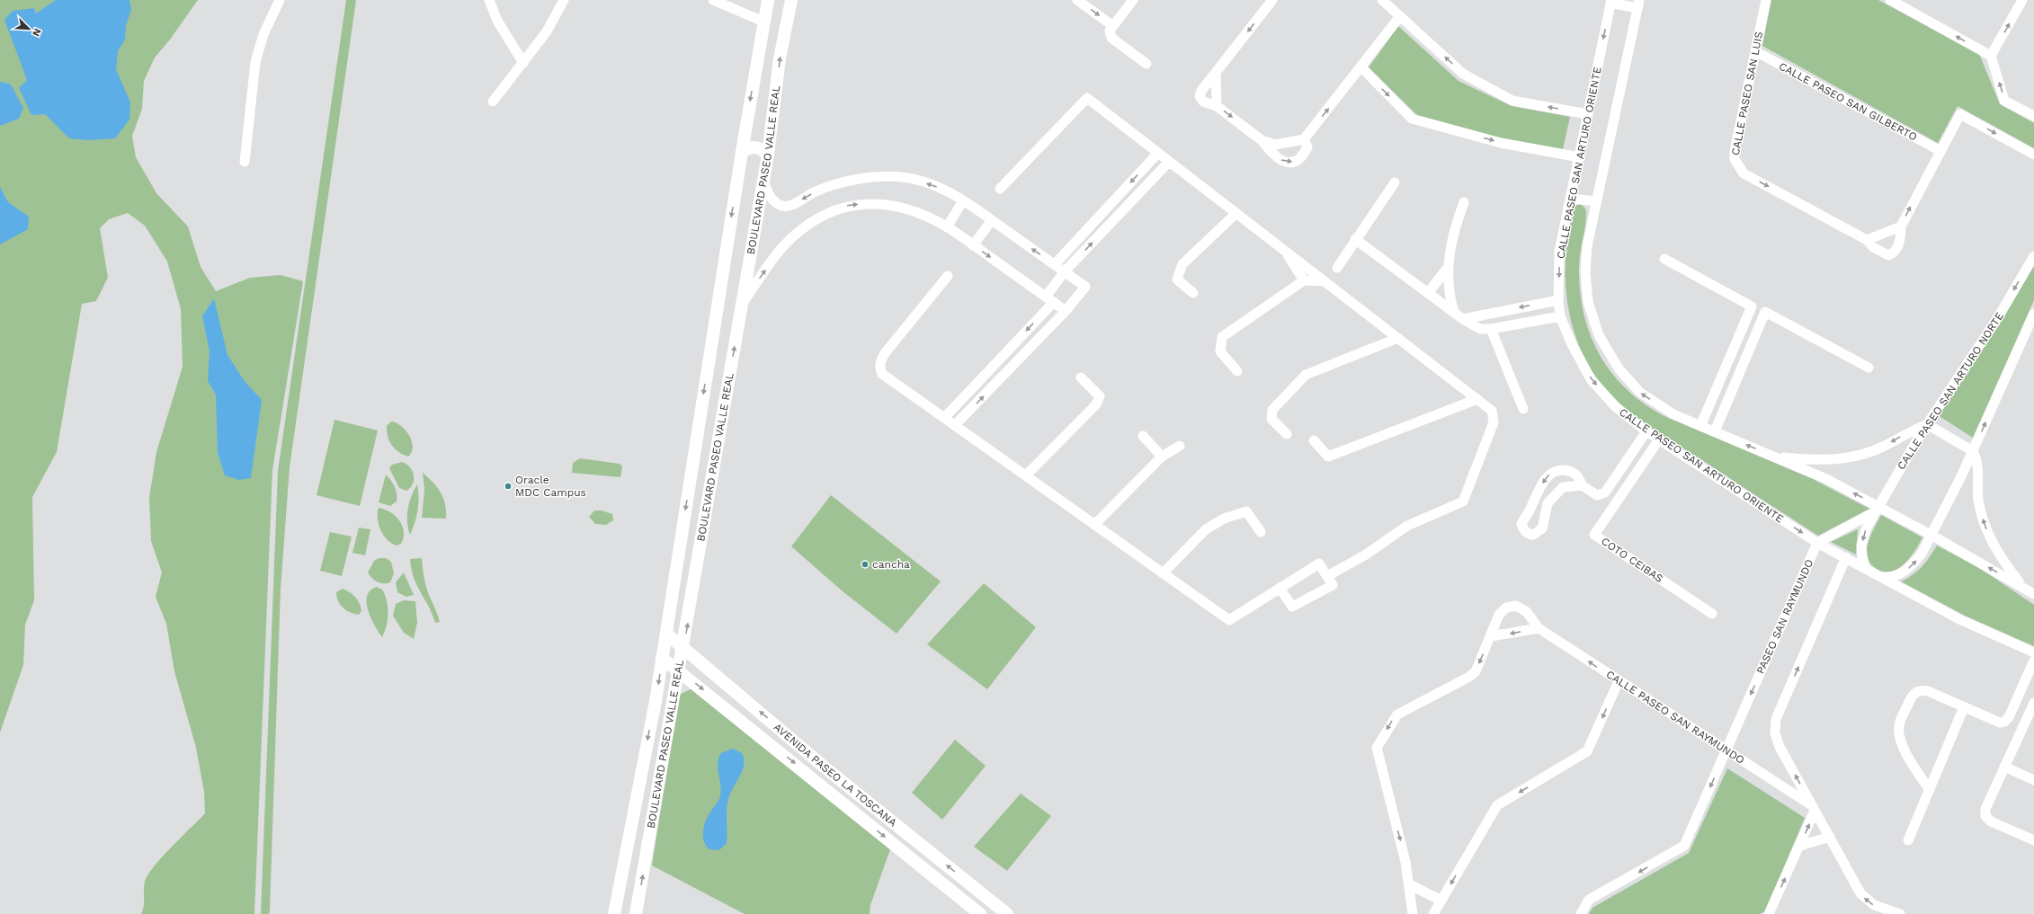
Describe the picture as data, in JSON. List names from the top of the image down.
{
  "streets": {
    "street": [
      "CALLE PASEO SAN LUIS",
      "CALLE PASEO SAN GILBERTO",
      "CALLE PASEO SAN ARTURO ORIENTE",
      "BOULEVARD PASEO VALLE REAL",
      "CALLE PASEO SAN ARTURO NORTE",
      "COTO CEIBAS",
      "PASEO SAN RAYMUNDO",
      "CALLE PASEO SAN RAYMUNDO",
      "AVENIDA PASEO LA TOSCANA"
    ]
  },
  "crossings": [
    ["CALLE PASEO SAN LUIS", "CALLE PASEO SAN GILBERTO"],
    ["CALLE PASEO SAN ARTURO ORIENTE", "CALLE PASEO SAN ARTURO NORTE"],
    ["CALLE PASEO SAN ARTURO ORIENTE", "COTO CEIBAS"],
    ["CALLE PASEO SAN ARTURO ORIENTE", "PASEO SAN RAYMUNDO"],
    ["CALLE PASEO SAN ARTURO ORIENTE", "CALLE PASEO SAN RAYMUNDO"],
    ["BOULEVARD PASEO VALLE REAL", "AVENIDA PASEO LA TOSCANA"],
    ["PASEO SAN RAYMUNDO", "CALLE PASEO SAN RAYMUNDO"]
  ],
  "one_way": ["CALLE PASEO SAN ARTURO ORIENTE", "PASEO SAN RAYMUNDO"],
  "places": ["Oracle MDC Campus", "cancha"],
  "north": "bottom right"
}
